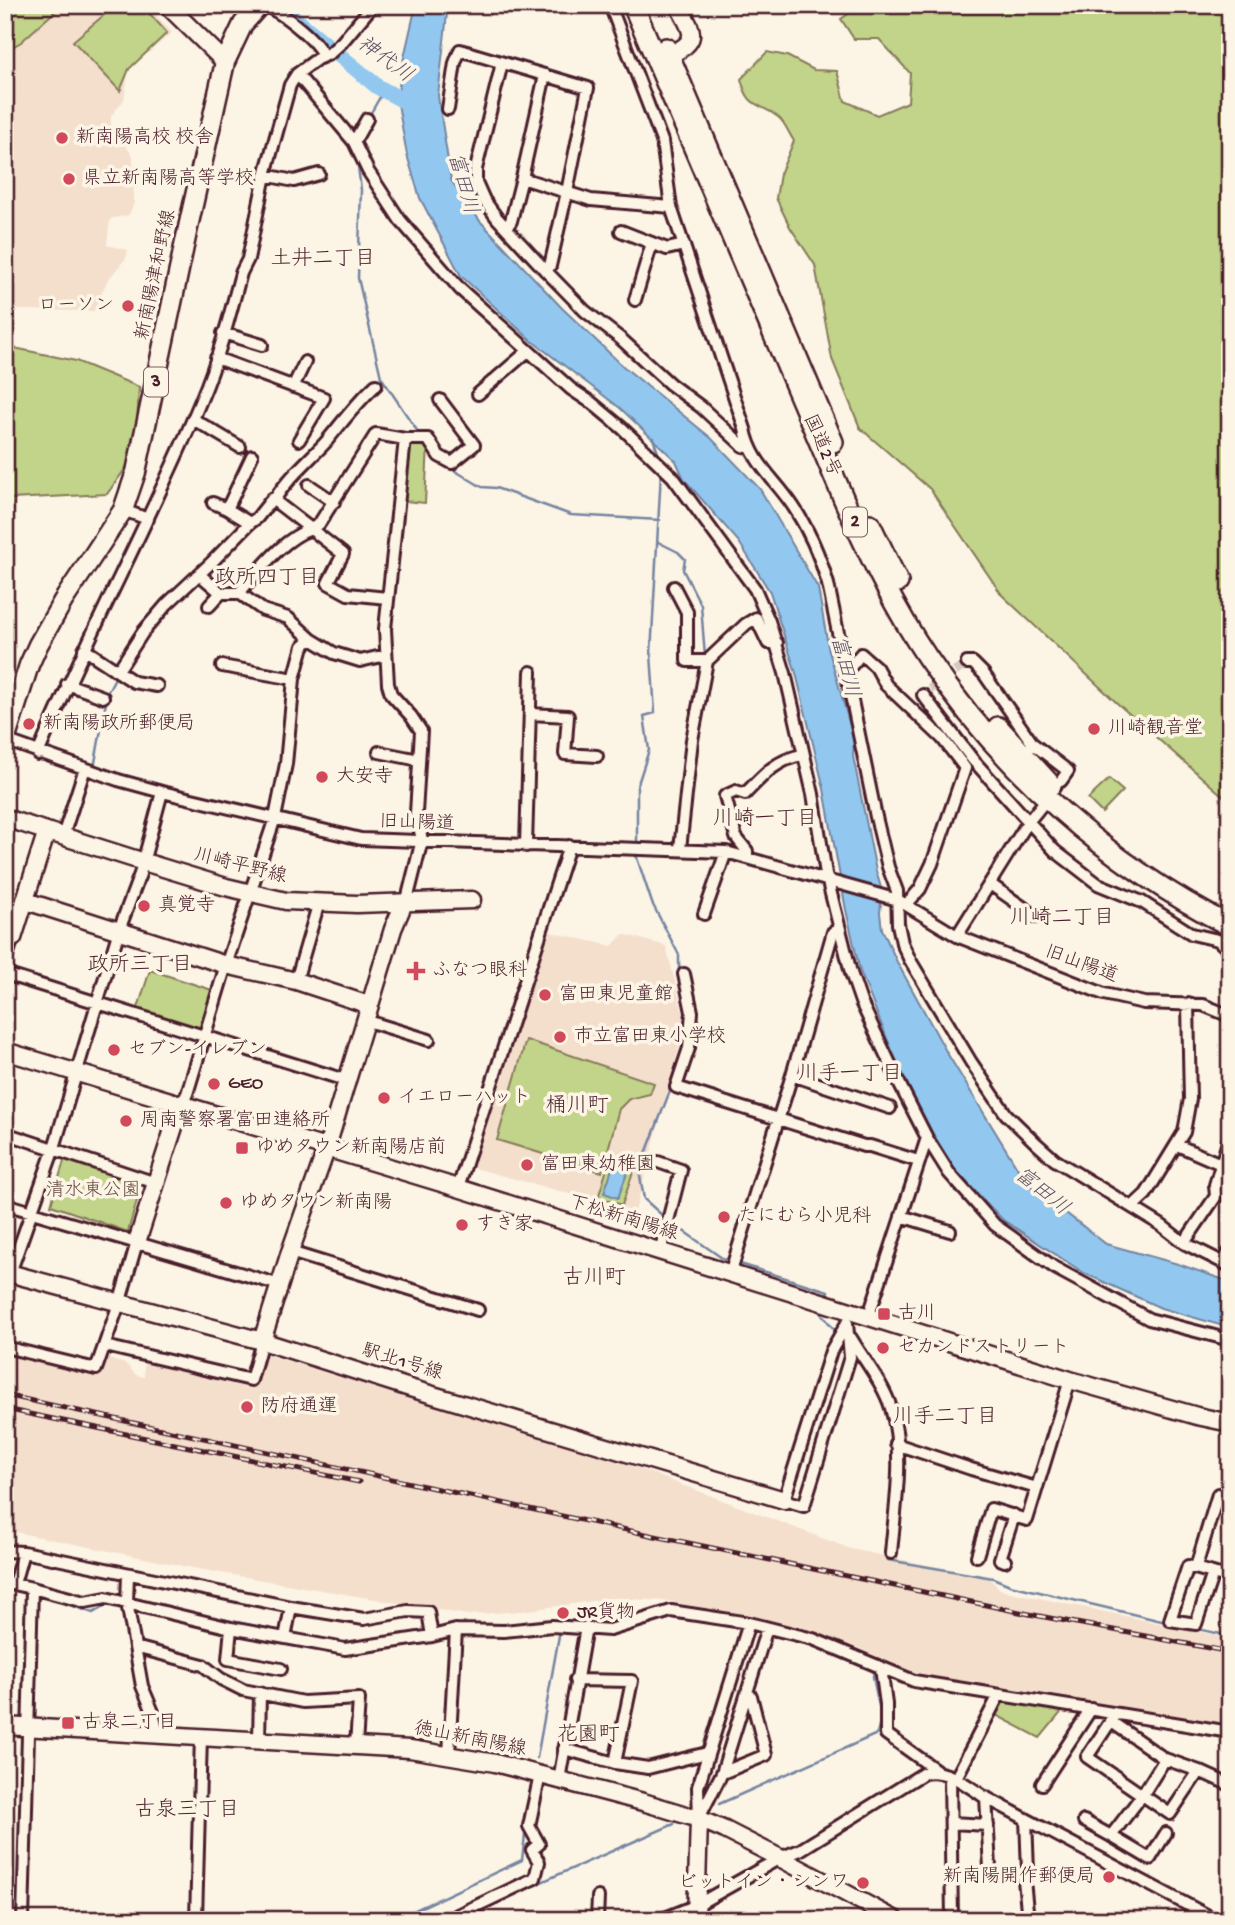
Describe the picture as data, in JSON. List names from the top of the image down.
{
  "streets": {
    "highway": ["国道2号", "2"],
    "main road": ["新南陽津和野線", "3"],
    "street": [
      "旧山陽道",
      "川崎平野線",
      "下松新南陽線",
      "駅北1号線",
      "徳山新南陽線"
    ]
  },
  "crossings": [
    ["新南陽津和野線", "旧山陽道"]
  ],
  "districts": [
    "土井二丁目",
    "政所四丁目",
    "川崎一丁目",
    "川崎二丁目",
    "政所三丁目",
    "川手一丁目",
    "桶川町",
    "古川町",
    "川手二丁目",
    "花園町",
    "古泉三丁目"
  ],
  "water": ["神代川", "富田川"],
  "parks": ["清水東公園"],
  "places": {
    "other": [
      "新南陽高校 校舎",
      "県立新南陽高等学校",
      "ローソン",
      "新南陽政所郵便局",
      "川崎観音堂",
      "大安寺",
      "真覚寺",
      "富田東児童館",
      "市立富田東小学校",
      "セブン-イレブン",
      "GEO",
      "イエローハット",
      "周南警察署富田連絡所",
      "富田東幼稚園",
      "ゆめタウン新南陽",
      "たにむら小児科",
      "すき家",
      "セカンドストリート",
      "防府通運",
      "JR貨物",
      "新南陽開作郵便局",
      "ビットイン・シンワ"
    ],
    "health": ["ふなつ眼科"],
    "transit": ["ゆめタウン新南陽店前", "古川", "古泉二丁目"]
  }
}
